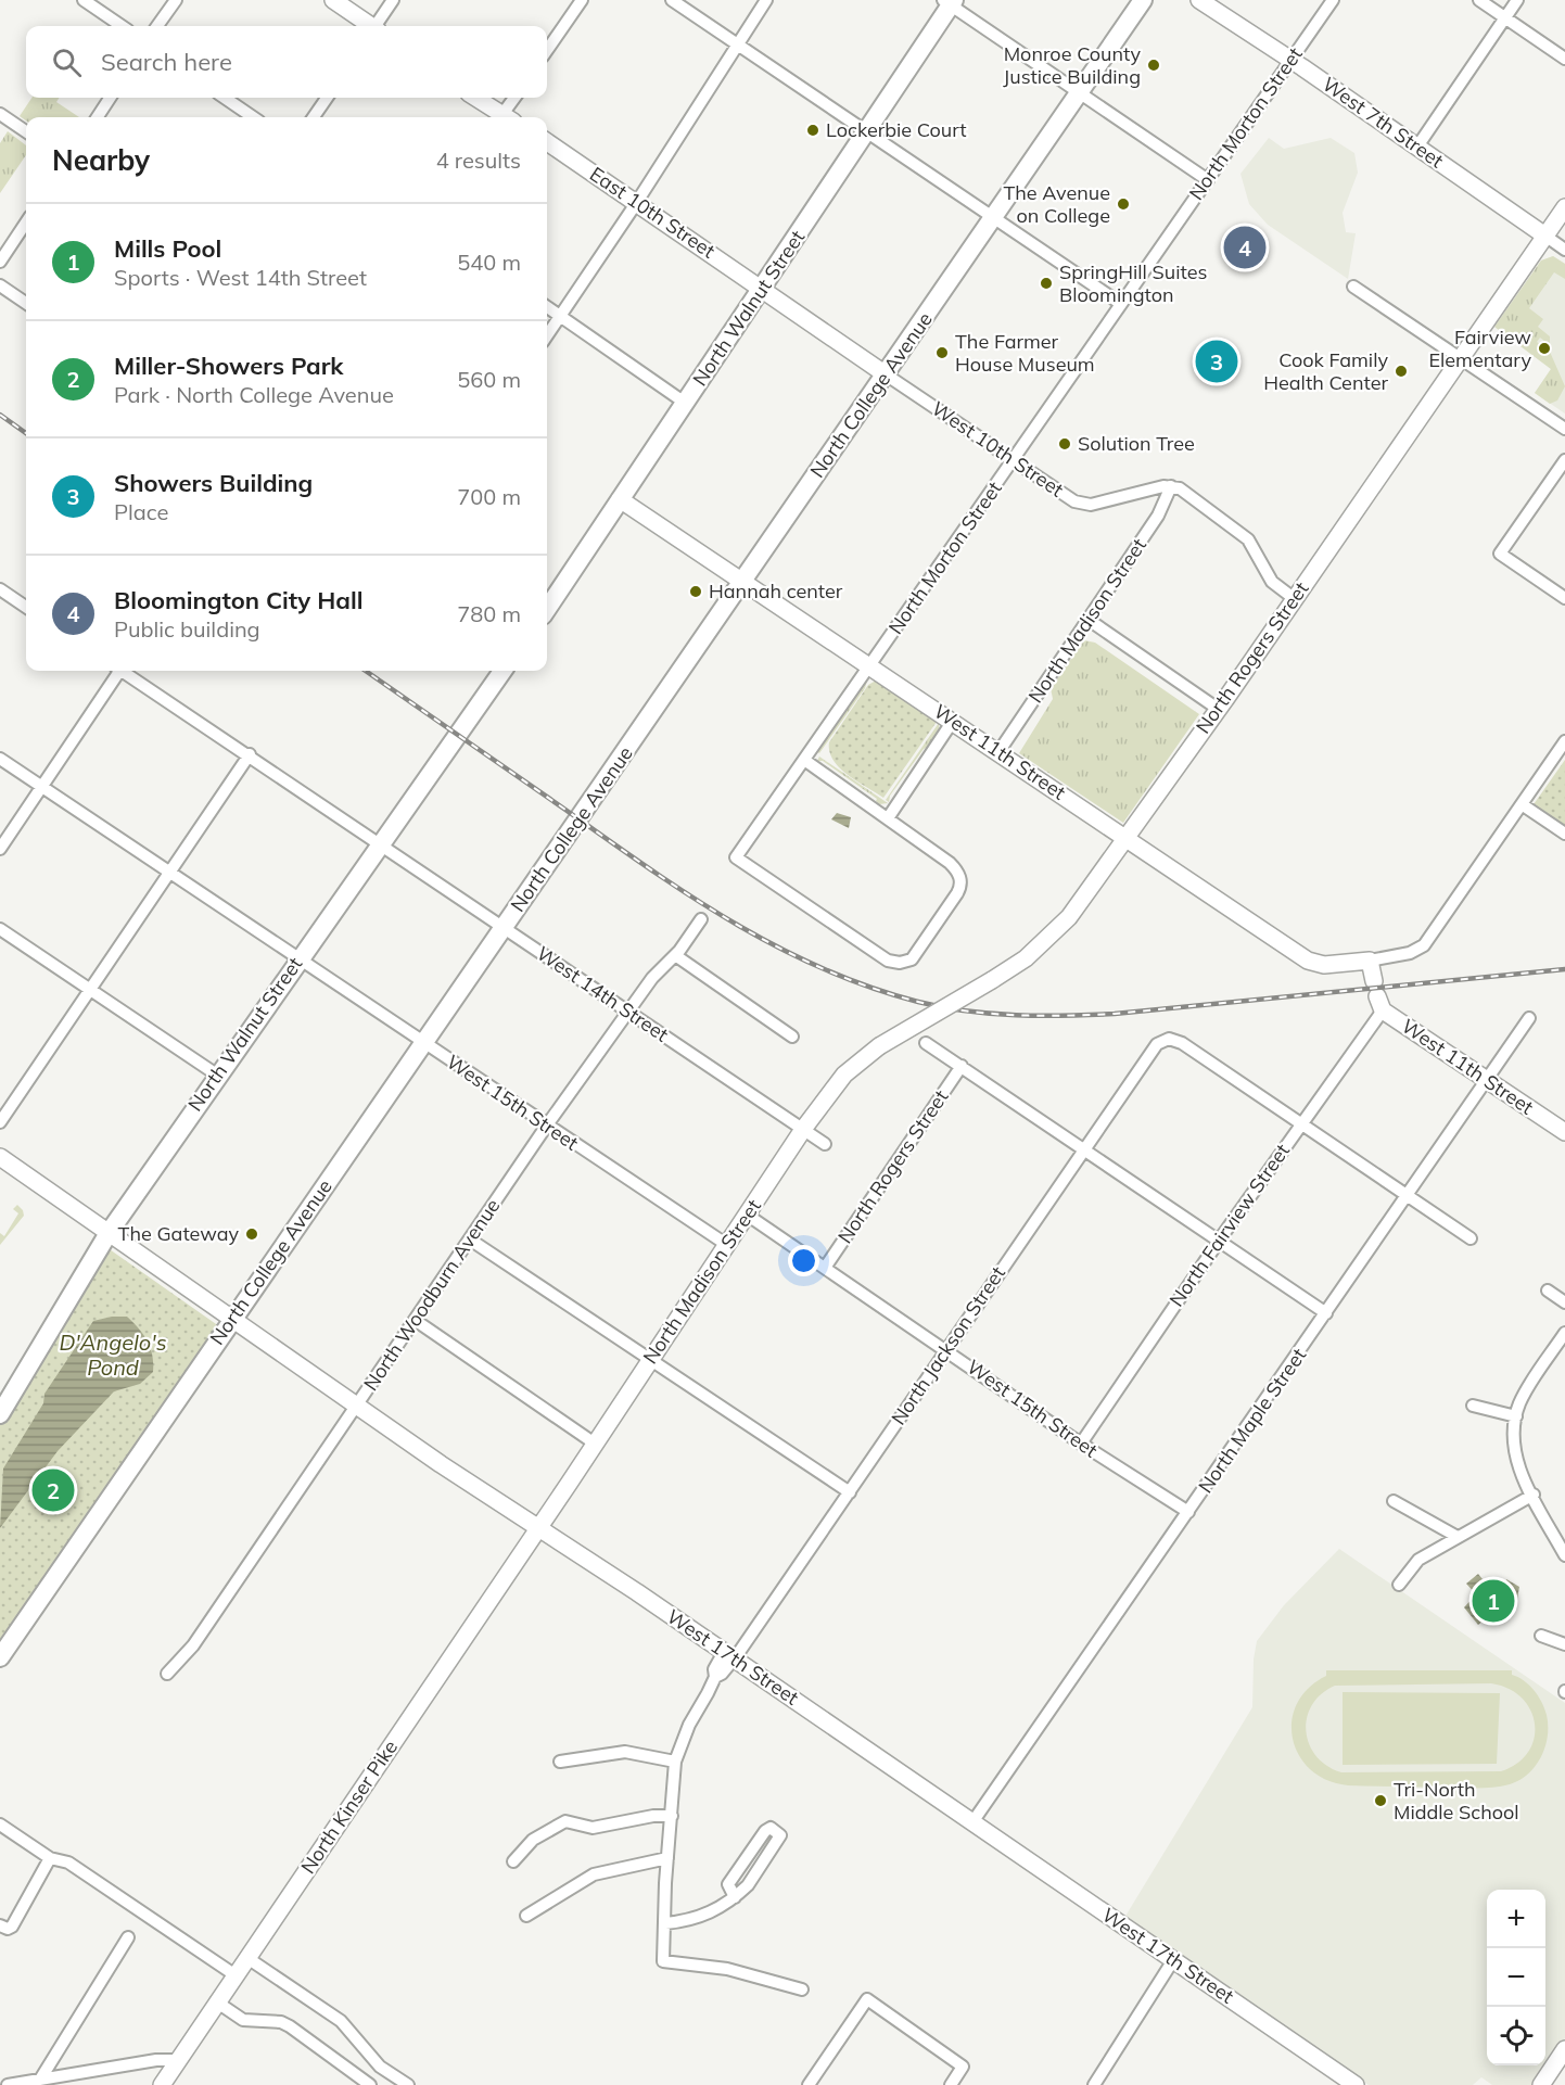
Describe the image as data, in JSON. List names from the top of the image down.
{
  "streets": {
    "main road": ["North Walnut Street", "North College Avenue"],
    "street": [
      "West 7th Street",
      "North Morton Street",
      "East 10th Street",
      "West 10th Street",
      "North Madison Street",
      "North Rogers Street",
      "West 11th Street",
      "West 14th Street",
      "West 15th Street",
      "North Fairview Street",
      "North Woodburn Avenue",
      "North Jackson Street",
      "North Maple Street",
      "West 17th Street",
      "North Kinser Pike"
    ]
  },
  "crossings": [
    ["West 7th Street", "North Morton Street"],
    ["West 7th Street", "North Rogers Street"],
    ["North Morton Street", "West 10th Street"],
    ["North Morton Street", "West 11th Street"],
    ["East 10th Street", "North Walnut Street"],
    ["East 10th Street", "West 10th Street"],
    ["North Walnut Street", "West 10th Street"],
    ["North Walnut Street", "West 11th Street"],
    ["North Walnut Street", "West 14th Street"],
    ["North Walnut Street", "West 15th Street"],
    ["North Walnut Street", "West 17th Street"],
    ["North College Avenue", "West 10th Street"],
    ["North College Avenue", "West 11th Street"],
    ["North College Avenue", "West 14th Street"],
    ["North College Avenue", "West 15th Street"],
    ["North College Avenue", "West 17th Street"],
    ["West 10th Street", "North Madison Street"],
    ["North Madison Street", "North Rogers Street"],
    ["North Madison Street", "West 11th Street"],
    ["North Madison Street", "West 14th Street"],
    ["North Madison Street", "West 15th Street"],
    ["North Madison Street", "West 17th Street"],
    ["North Madison Street", "North Kinser Pike"],
    ["North Rogers Street", "West 11th Street"],
    ["North Rogers Street", "West 15th Street"],
    ["West 11th Street", "North Fairview Street"],
    ["West 11th Street", "North Maple Street"],
    ["West 14th Street", "North Woodburn Avenue"],
    ["West 15th Street", "North Fairview Street"],
    ["West 15th Street", "North Woodburn Avenue"],
    ["West 15th Street", "North Jackson Street"],
    ["West 15th Street", "North Maple Street"],
    ["North Fairview Street", "North Jackson Street"],
    ["North Woodburn Avenue", "West 17th Street"],
    ["North Jackson Street", "West 17th Street"],
    ["North Maple Street", "West 17th Street"],
    ["West 17th Street", "North Kinser Pike"]
  ],
  "water": ["D'Angelo's Pond"],
  "places": [
    "Monroe County Justice Building",
    "Lockerbie Court",
    "The Avenue on College",
    "SpringHill Suites Bloomington",
    "Fairview Elementary",
    "The Farmer House Museum",
    "Cook Family Health Center",
    "Solution Tree",
    "Hannah center",
    "The Gateway",
    "Tri-North Middle School"
  ],
  "page": {
    "search": "Search here",
    "heading": ["Nearby", "4 results"],
    "list": [
      {
        "mark": "1",
        "name": "Mills Pool",
        "note": "Sports · West 14th Street",
        "value": "540 m"
      },
      {
        "mark": "2",
        "name": "Miller-Showers Park",
        "note": "Park · North College Avenue",
        "value": "560 m"
      },
      {
        "mark": "3",
        "name": "Showers Building",
        "note": "Place",
        "value": "700 m"
      },
      {
        "mark": "4",
        "name": "Bloomington City Hall",
        "note": "Public building",
        "value": "780 m"
      }
    ],
    "pins": [
      "4",
      "3",
      "2",
      "1"
    ],
    "map_buttons": ["+", "−"]
  }
}
